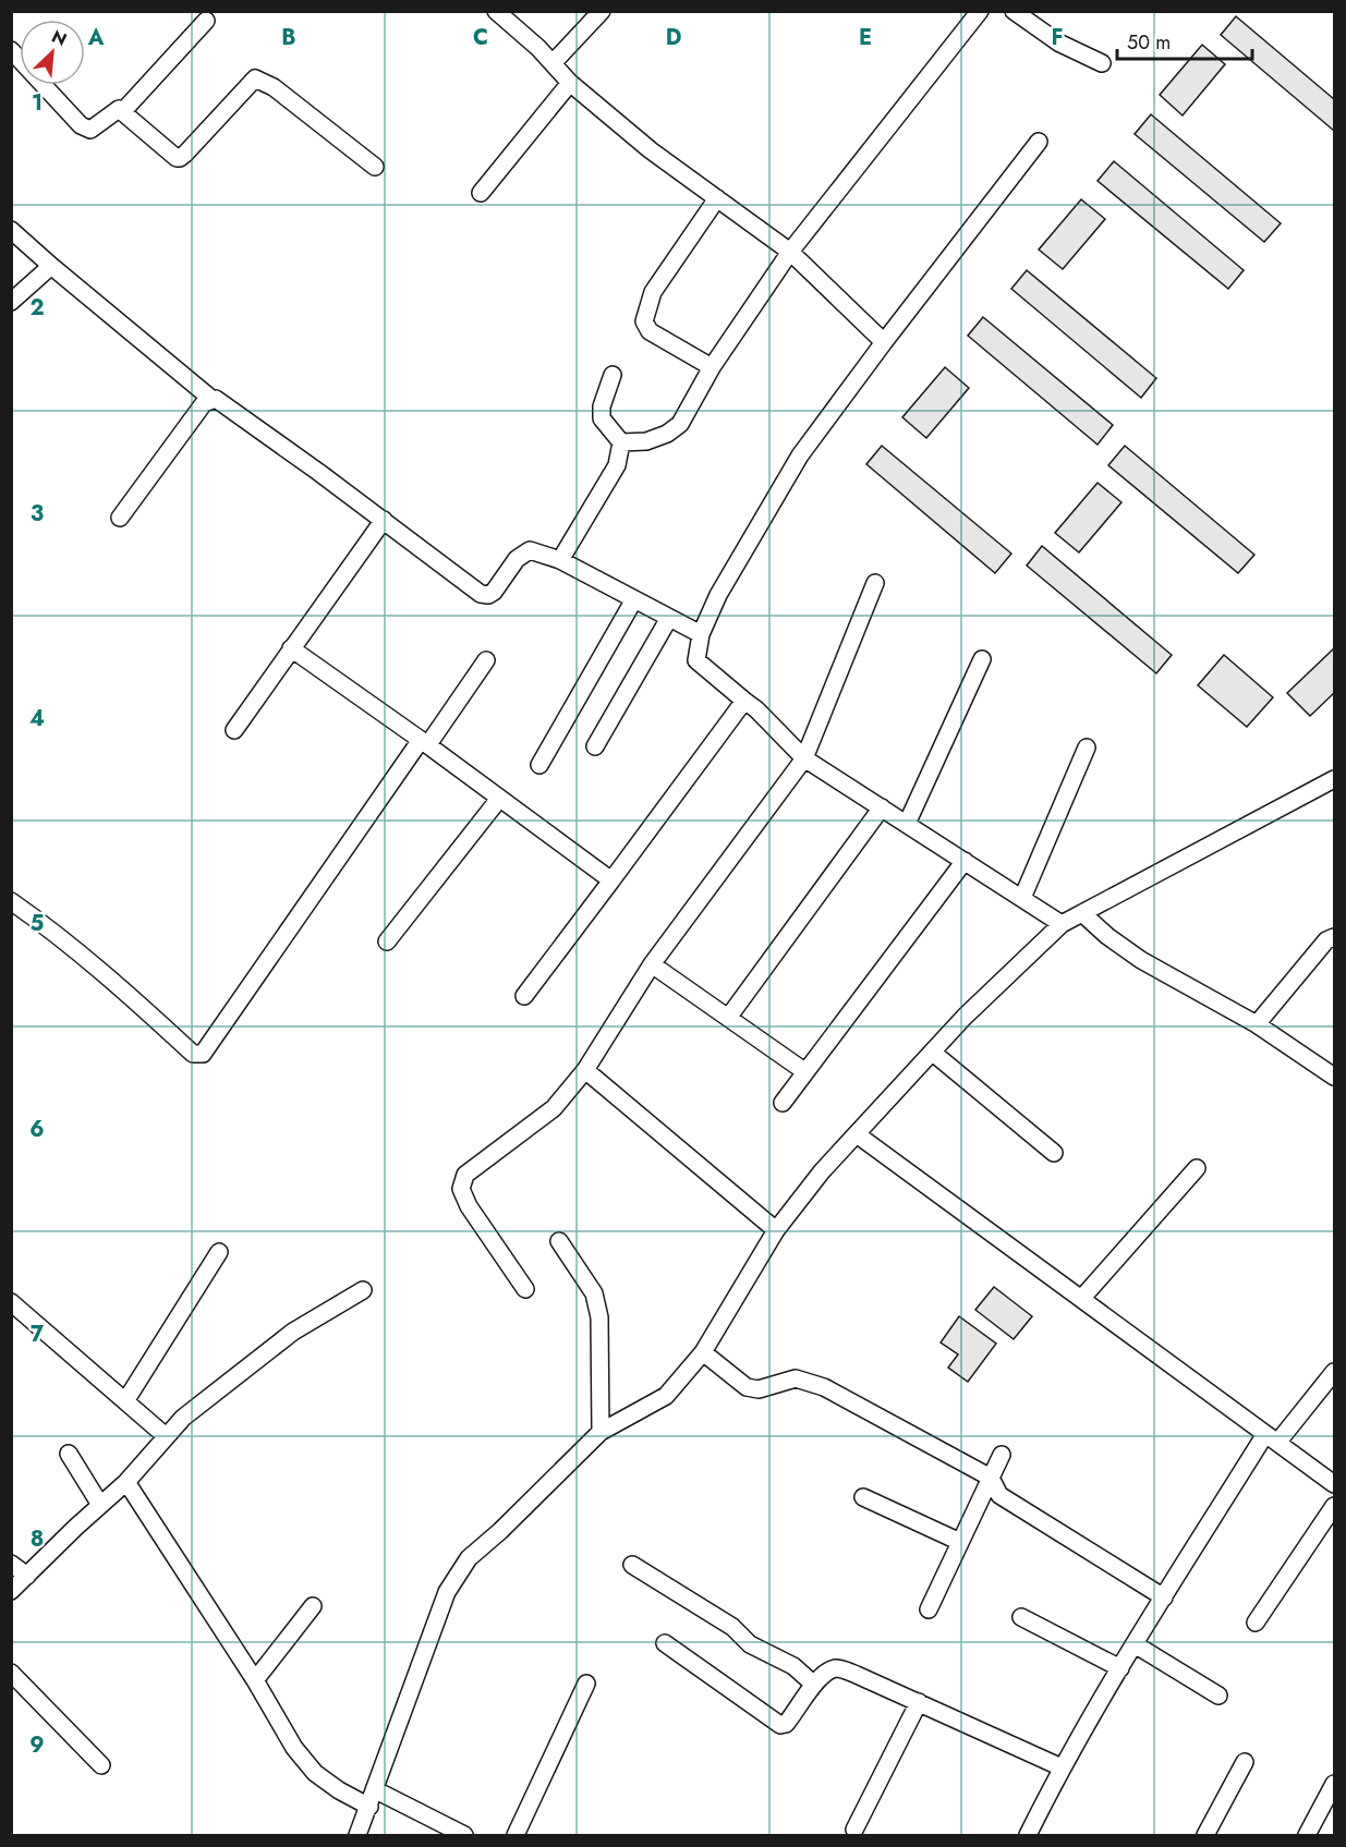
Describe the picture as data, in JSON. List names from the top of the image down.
{
  "scale_bar": "50 m",
  "north": "top right",
  "grid": {
    "columns": [
      "A",
      "B",
      "C",
      "D",
      "E",
      "F"
    ],
    "rows": [
      "1",
      "2",
      "3",
      "4",
      "5",
      "6",
      "7",
      "8",
      "9"
    ]
  }
}
